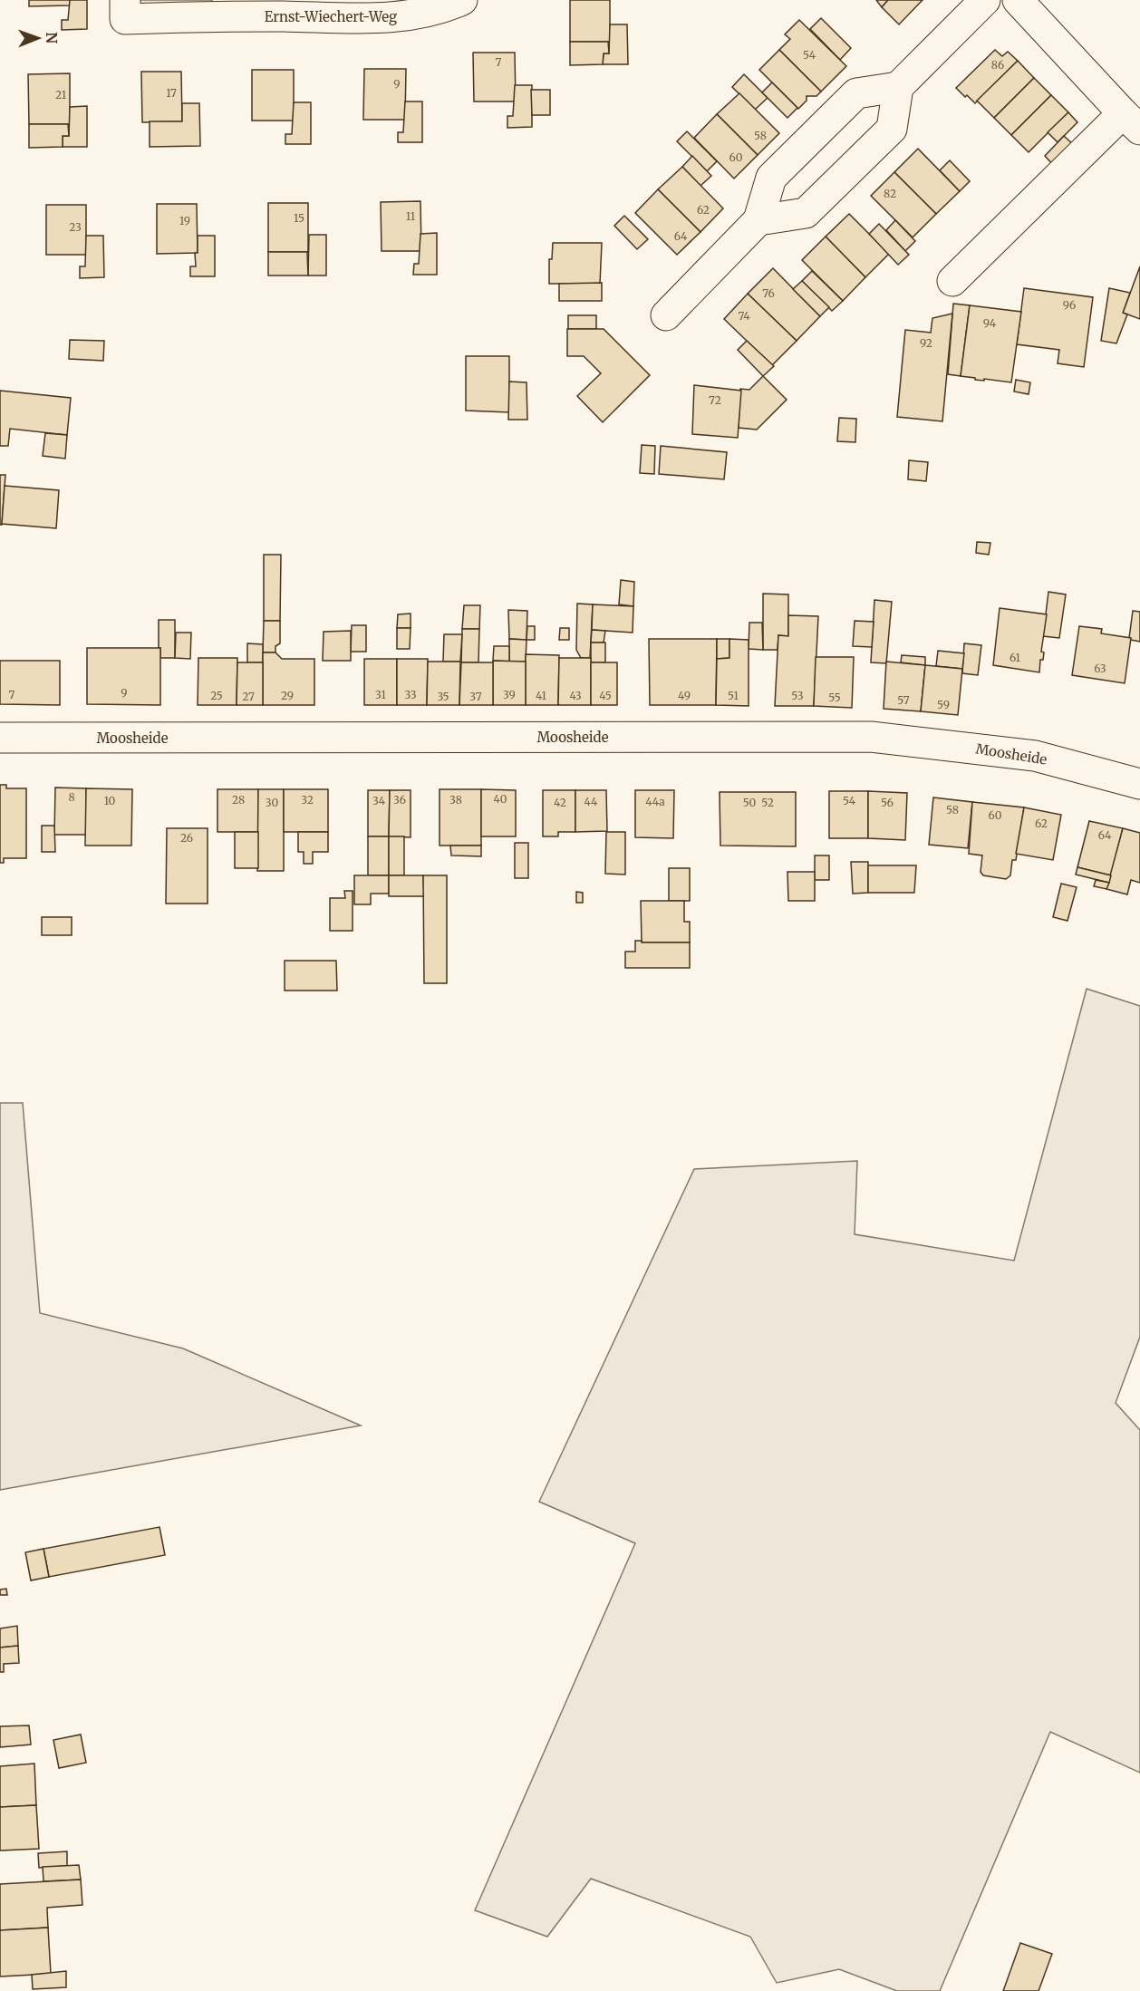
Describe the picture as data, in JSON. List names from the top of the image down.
{
  "streets": {
    "street": ["Ernst-Wiechert-Weg", "Moosheide"]
  },
  "house_numbers": [
    "54",
    "7",
    "86",
    "9",
    "17",
    "21",
    "58",
    "60",
    "82",
    "62",
    "11",
    "15",
    "19",
    "23",
    "64",
    "76",
    "96",
    "74",
    "94",
    "92",
    "72",
    "61",
    "63",
    "9",
    "7",
    "31",
    "33",
    "39",
    "25",
    "29",
    "41",
    "43",
    "45",
    "49",
    "51",
    "53",
    "27",
    "35",
    "37",
    "55",
    "57",
    "59",
    "8",
    "40",
    "28",
    "32",
    "36",
    "38",
    "10",
    "34",
    "54",
    "44",
    "44a",
    "30",
    "42",
    "50",
    "52",
    "56",
    "58",
    "60",
    "62",
    "64",
    "26"
  ],
  "north": "right"
}
